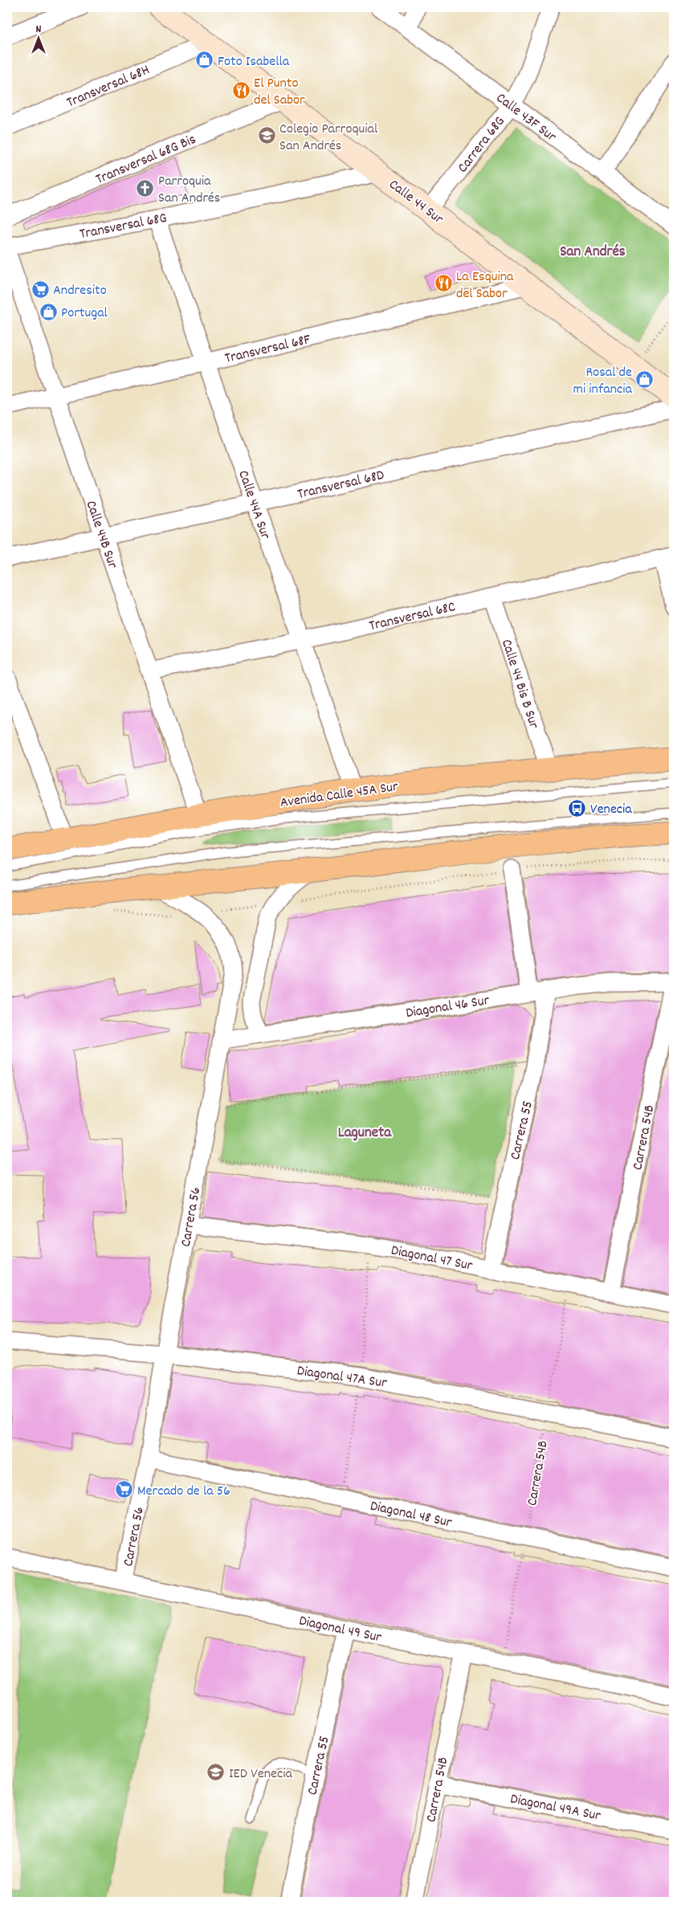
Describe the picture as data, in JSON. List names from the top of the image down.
{
  "streets": {
    "highway": ["Avenida Calle 45A Sur"],
    "street": [
      "Transversal 68H",
      "Calle 43F Sur",
      "Carrera 68G",
      "Transversal 68G Bis",
      "Calle 44 Sur",
      "Transversal 68G",
      "Transversal 68F",
      "Transversal 68D",
      "Calle 44A Sur",
      "Calle 44B Sur",
      "Transversal 68C",
      "Calle 44 Bis B Sur",
      "Diagonal 46 Sur",
      "Carrera 55",
      "Carrera 54B",
      "Carrera 56",
      "Diagonal 47 Sur",
      "Diagonal 47A Sur",
      "Diagonal 48 Sur",
      "Diagonal 49 Sur",
      "Diagonal 49A Sur"
    ]
  },
  "crossings": [
    ["Transversal 68H", "Calle 44 Sur"],
    ["Calle 43F Sur", "Carrera 68G"],
    ["Carrera 68G", "Calle 44 Sur"],
    ["Transversal 68G Bis", "Calle 44 Sur"],
    ["Calle 44 Sur", "Transversal 68G"],
    ["Calle 44 Sur", "Transversal 68F"],
    ["Transversal 68G", "Calle 44A Sur"],
    ["Transversal 68F", "Calle 44A Sur"],
    ["Transversal 68F", "Calle 44B Sur"],
    ["Transversal 68D", "Calle 44A Sur"],
    ["Transversal 68D", "Calle 44B Sur"],
    ["Calle 44A Sur", "Transversal 68C"],
    ["Calle 44A Sur", "Avenida Calle 45A Sur"],
    ["Calle 44B Sur", "Transversal 68C"],
    ["Calle 44B Sur", "Avenida Calle 45A Sur"],
    ["Transversal 68C", "Calle 44 Bis B Sur"],
    ["Calle 44 Bis B Sur", "Avenida Calle 45A Sur"],
    ["Diagonal 46 Sur", "Carrera 55"],
    ["Diagonal 46 Sur", "Carrera 54B"],
    ["Diagonal 46 Sur", "Carrera 56"],
    ["Carrera 55", "Diagonal 47 Sur"],
    ["Carrera 55", "Diagonal 49 Sur"],
    ["Carrera 54B", "Diagonal 47 Sur"],
    ["Carrera 54B", "Diagonal 47A Sur"],
    ["Carrera 54B", "Diagonal 48 Sur"],
    ["Carrera 54B", "Diagonal 49 Sur"],
    ["Carrera 54B", "Diagonal 49A Sur"],
    ["Carrera 56", "Diagonal 47 Sur"],
    ["Carrera 56", "Diagonal 47A Sur"],
    ["Carrera 56", "Diagonal 48 Sur"],
    ["Carrera 56", "Diagonal 49 Sur"]
  ],
  "districts": ["San Andrés", "Laguneta"],
  "places": {
    "shop": ["Foto Isabella", "Portugal", "Rosal de mi infancia"],
    "restaurant": ["El Punto del Sabor", "La Esquina del Sabor"],
    "school or university": ["Colegio Parroquial San Andrés", "IED Venecia"],
    "church": ["Parroquia San Andrés"],
    "supermarket": ["Andresito", "Mercado de la 56"],
    "bus stop": ["Venecia"]
  },
  "north": "top"
}
